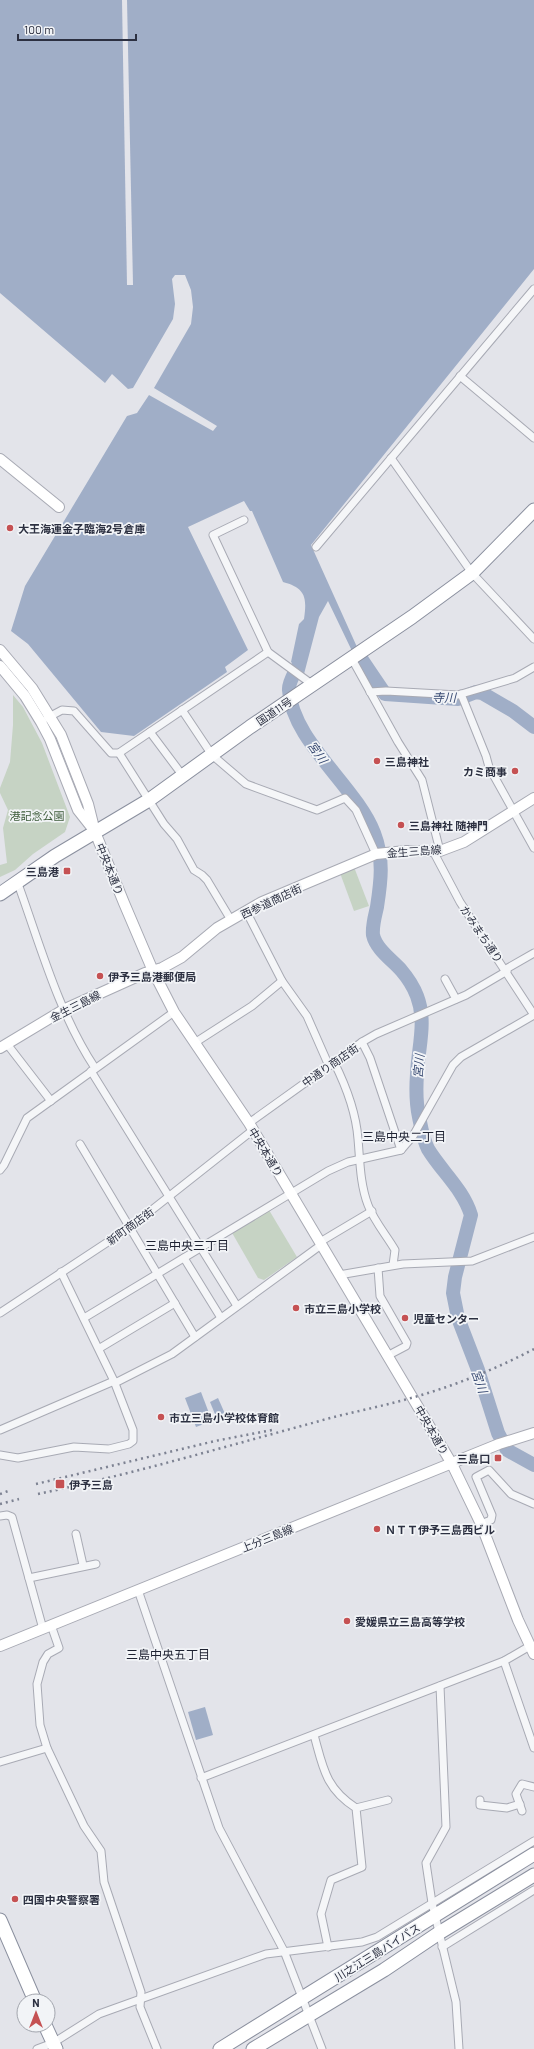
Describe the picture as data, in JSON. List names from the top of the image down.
{
  "streets": {
    "highway": ["国道11号", "川之江三島バイパス"],
    "street": [
      "金生三島線",
      "中央本通り",
      "西参道商店街",
      "かみまち通り",
      "中通り商店街",
      "新町商店街",
      "上分三島線"
    ]
  },
  "crossings": [
    ["国道11号", "中央本通り"],
    ["国道11号", "かみまち通り"],
    ["金生三島線", "中央本通り"],
    ["金生三島線", "西参道商店街"],
    ["金生三島線", "かみまち通り"],
    ["中央本通り", "西参道商店街"],
    ["中央本通り", "中通り商店街"],
    ["中央本通り", "新町商店街"],
    ["中央本通り", "上分三島線"],
    ["かみまち通り", "中通り商店街"],
    ["中通り商店街", "新町商店街"]
  ],
  "districts": ["三島中央二丁目", "三島中央三丁目", "三島中央五丁目"],
  "water": ["寺川", "宮川"],
  "parks": ["港記念公園"],
  "places": {
    "other": [
      "大王海運金子臨海2号倉庫",
      "三島神社",
      "カミ商事",
      "三島神社 随神門",
      "伊予三島港郵便局",
      "市立三島小学校",
      "児童センター",
      "市立三島小学校体育館",
      "ＮＴＴ伊予三島西ビル",
      "愛媛県立三島高等学校",
      "四国中央警察署"
    ],
    "transit": ["三島港", "三島口", "伊予三島"]
  },
  "scale_bar": "100 m",
  "north": "top"
}
